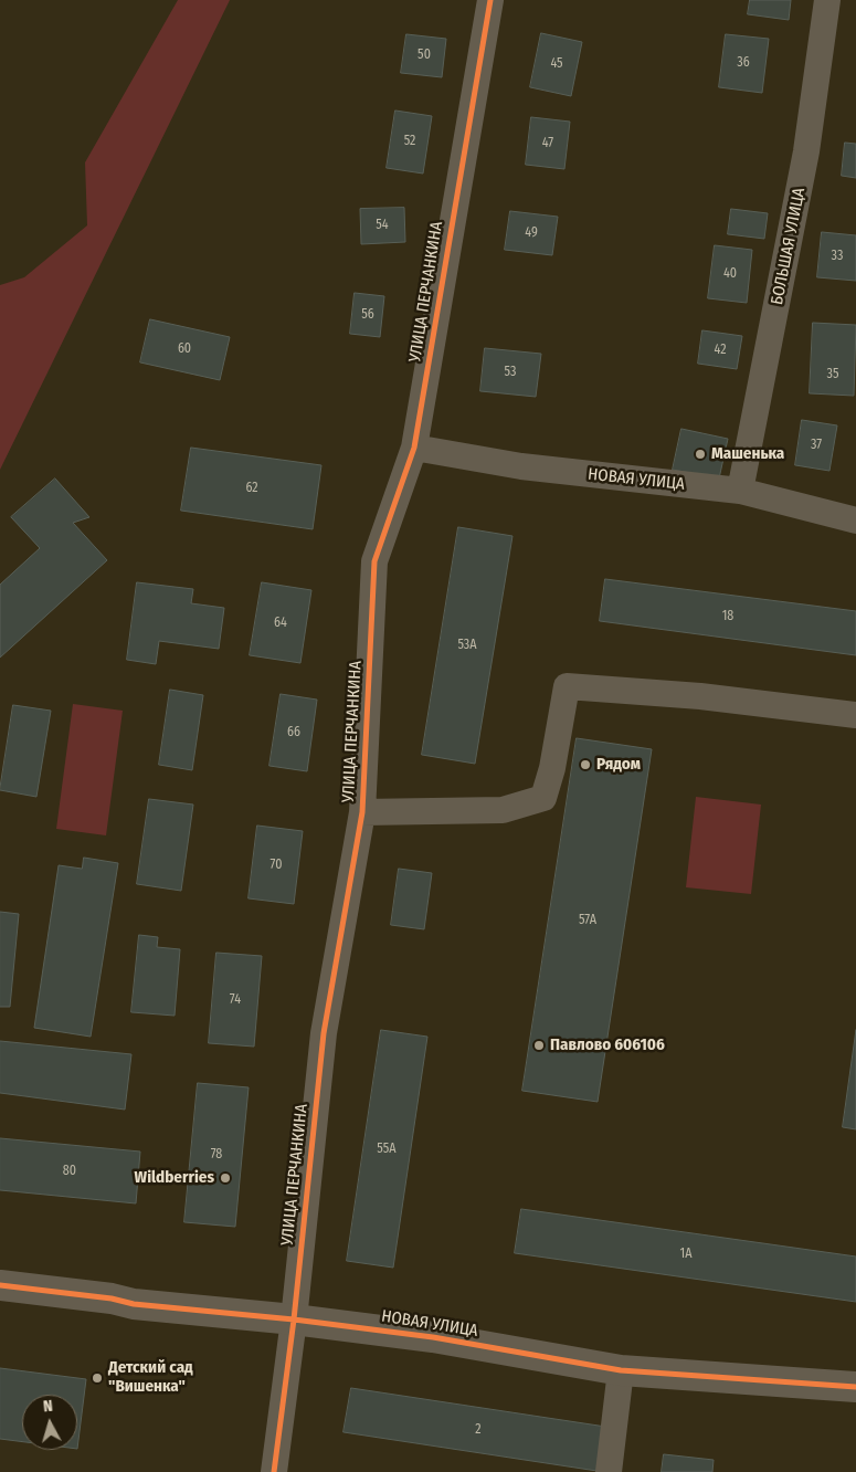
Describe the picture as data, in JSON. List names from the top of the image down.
{
  "streets": {
    "street": ["БОЛЬШАЯ УЛИЦА", "УЛИЦА ПЕРЧАНКИНА", "НОВАЯ УЛИЦА"]
  },
  "crossings": [
    ["БОЛЬШАЯ УЛИЦА", "НОВАЯ УЛИЦА"],
    ["УЛИЦА ПЕРЧАНКИНА", "НОВАЯ УЛИЦА"]
  ],
  "places": [
    "Машенька",
    "Рядом",
    "Павлово 606106",
    "Wildberries",
    "Детский сад \"Вишенка\""
  ],
  "house_numbers": [
    "50",
    "36",
    "45",
    "52",
    "47",
    "54",
    "49",
    "33",
    "40",
    "56",
    "60",
    "42",
    "53",
    "35",
    "37",
    "62",
    "18",
    "64",
    "53А",
    "66",
    "70",
    "57А",
    "74",
    "55А",
    "78",
    "80",
    "1А",
    "2"
  ],
  "north": "top"
}
